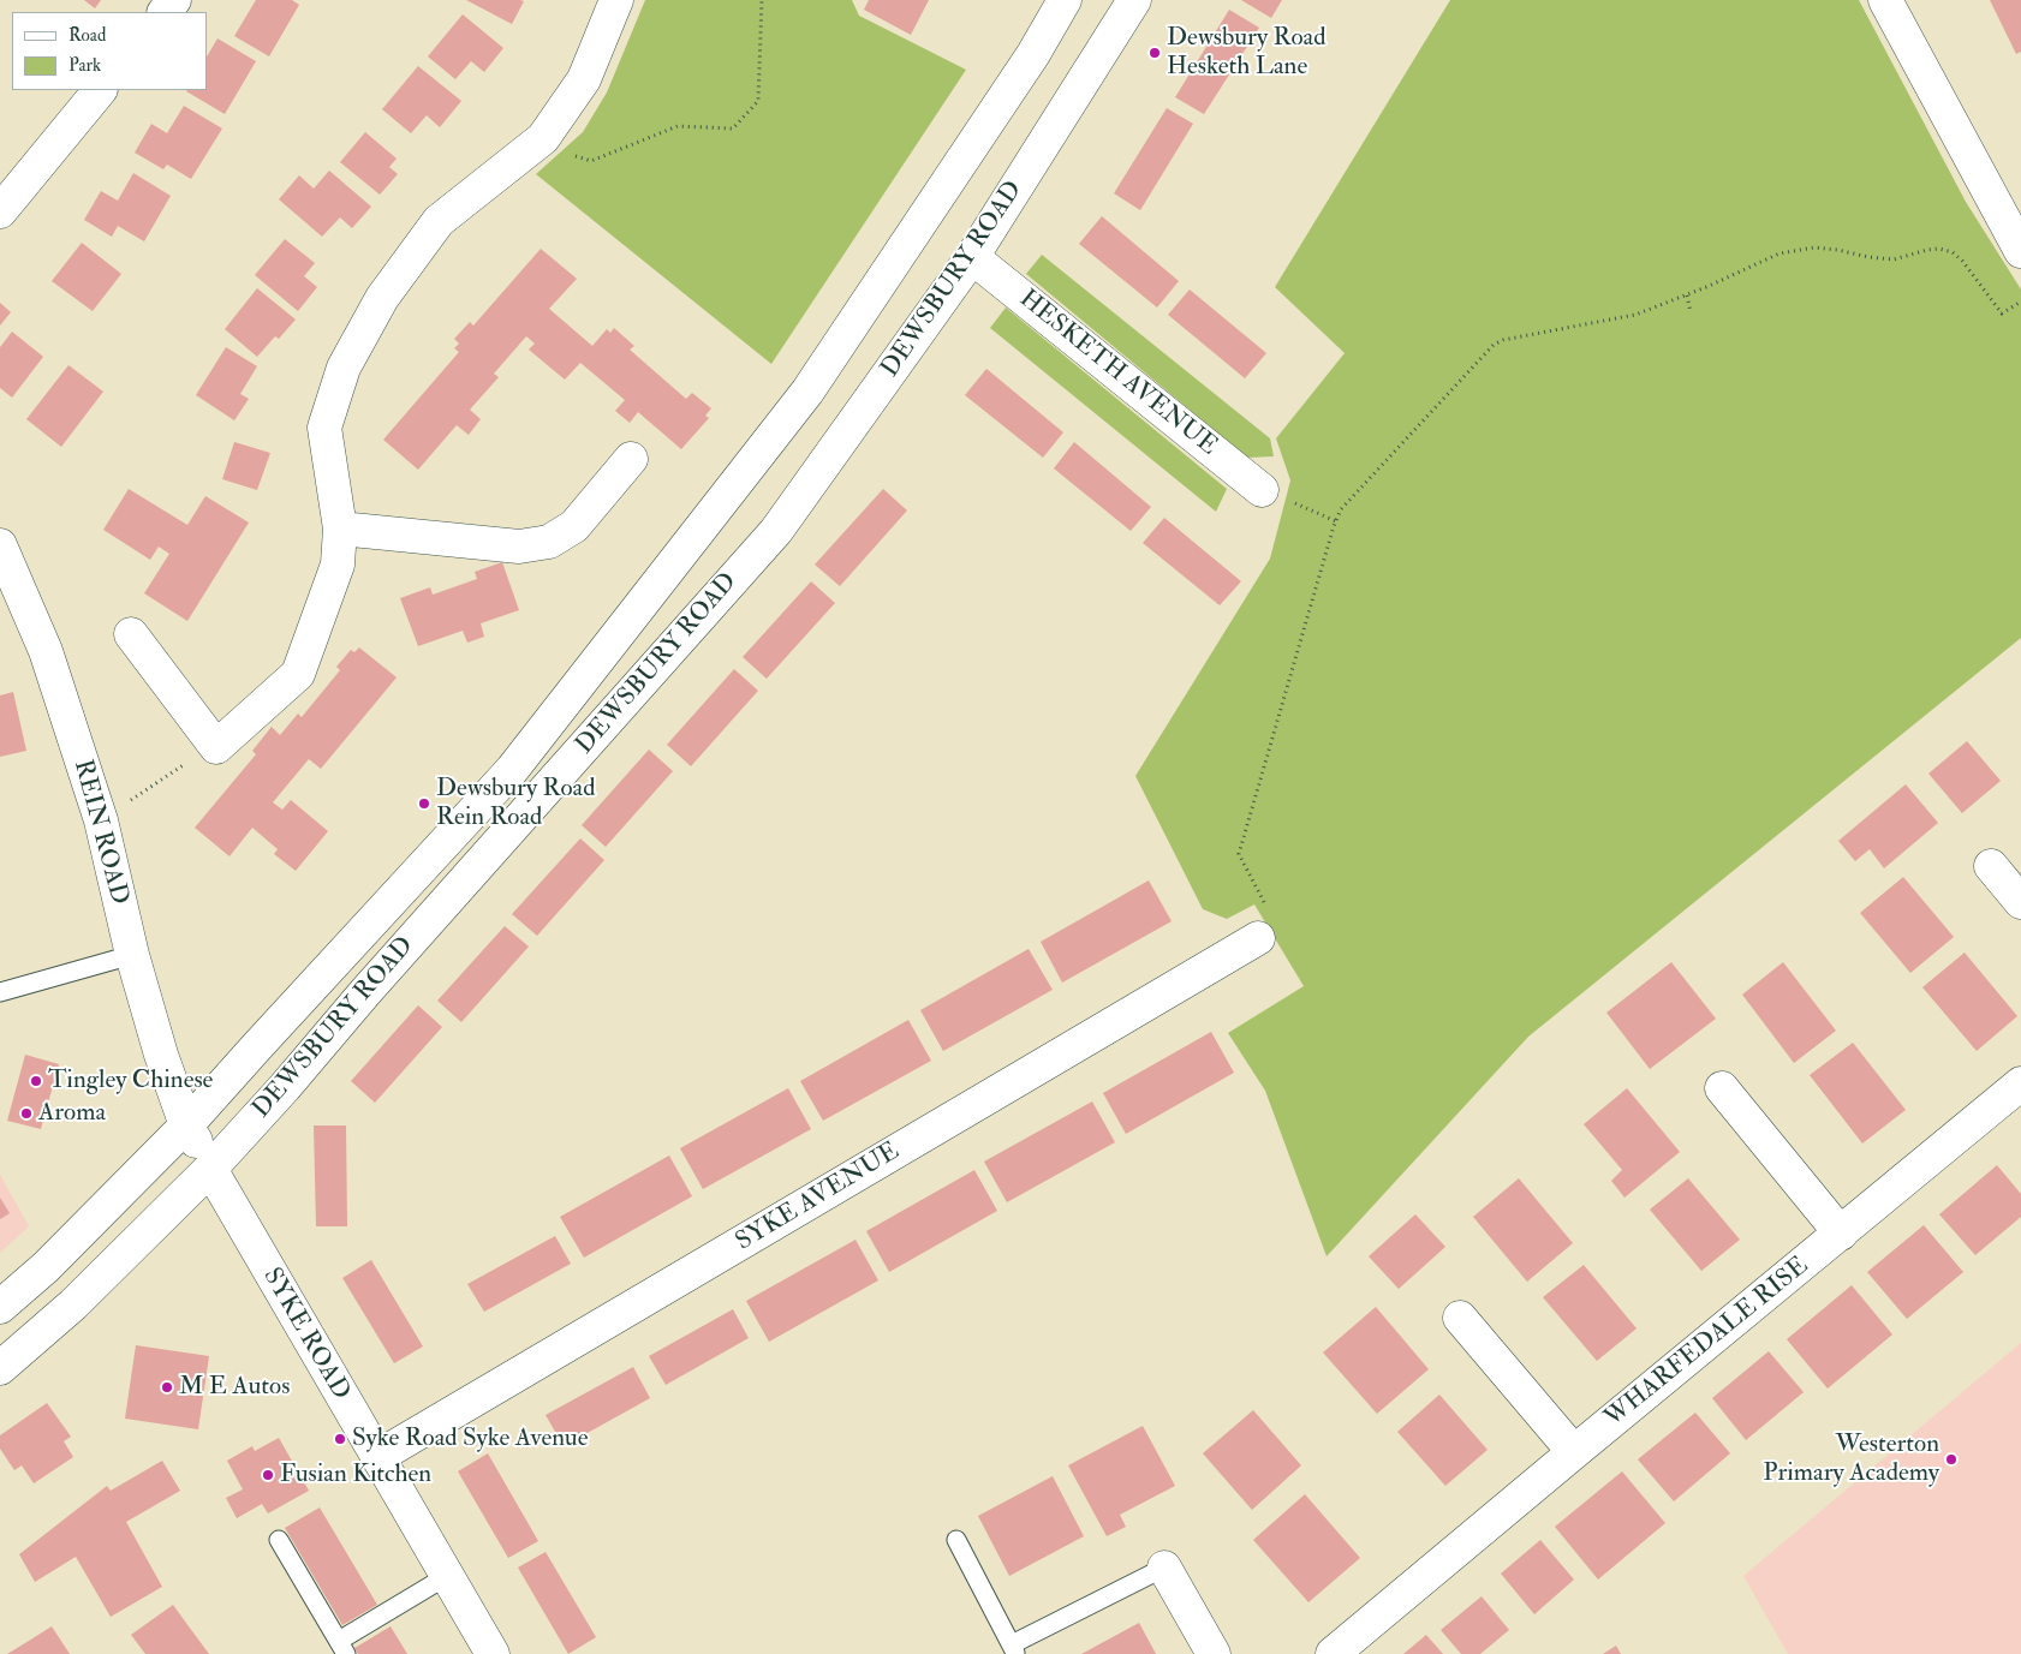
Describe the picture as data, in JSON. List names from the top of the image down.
{
  "streets": {
    "street": [
      "DEWSBURY ROAD",
      "HESKETH AVENUE",
      "REIN ROAD",
      "SYKE AVENUE",
      "SYKE ROAD",
      "WHARFEDALE RISE"
    ]
  },
  "crossings": [
    ["DEWSBURY ROAD", "HESKETH AVENUE"],
    ["DEWSBURY ROAD", "REIN ROAD"],
    ["DEWSBURY ROAD", "SYKE ROAD"],
    ["REIN ROAD", "SYKE ROAD"],
    ["SYKE AVENUE", "SYKE ROAD"]
  ],
  "places": [
    "Dewsbury Road Hesketh Lane",
    "Dewsbury Road Rein Road",
    "Tingley Chinese",
    "Aroma",
    "M E Autos",
    "Syke Road Syke Avenue",
    "Westerton Primary Academy",
    "Fusian Kitchen"
  ],
  "legend": ["Road", "Park"]
}
